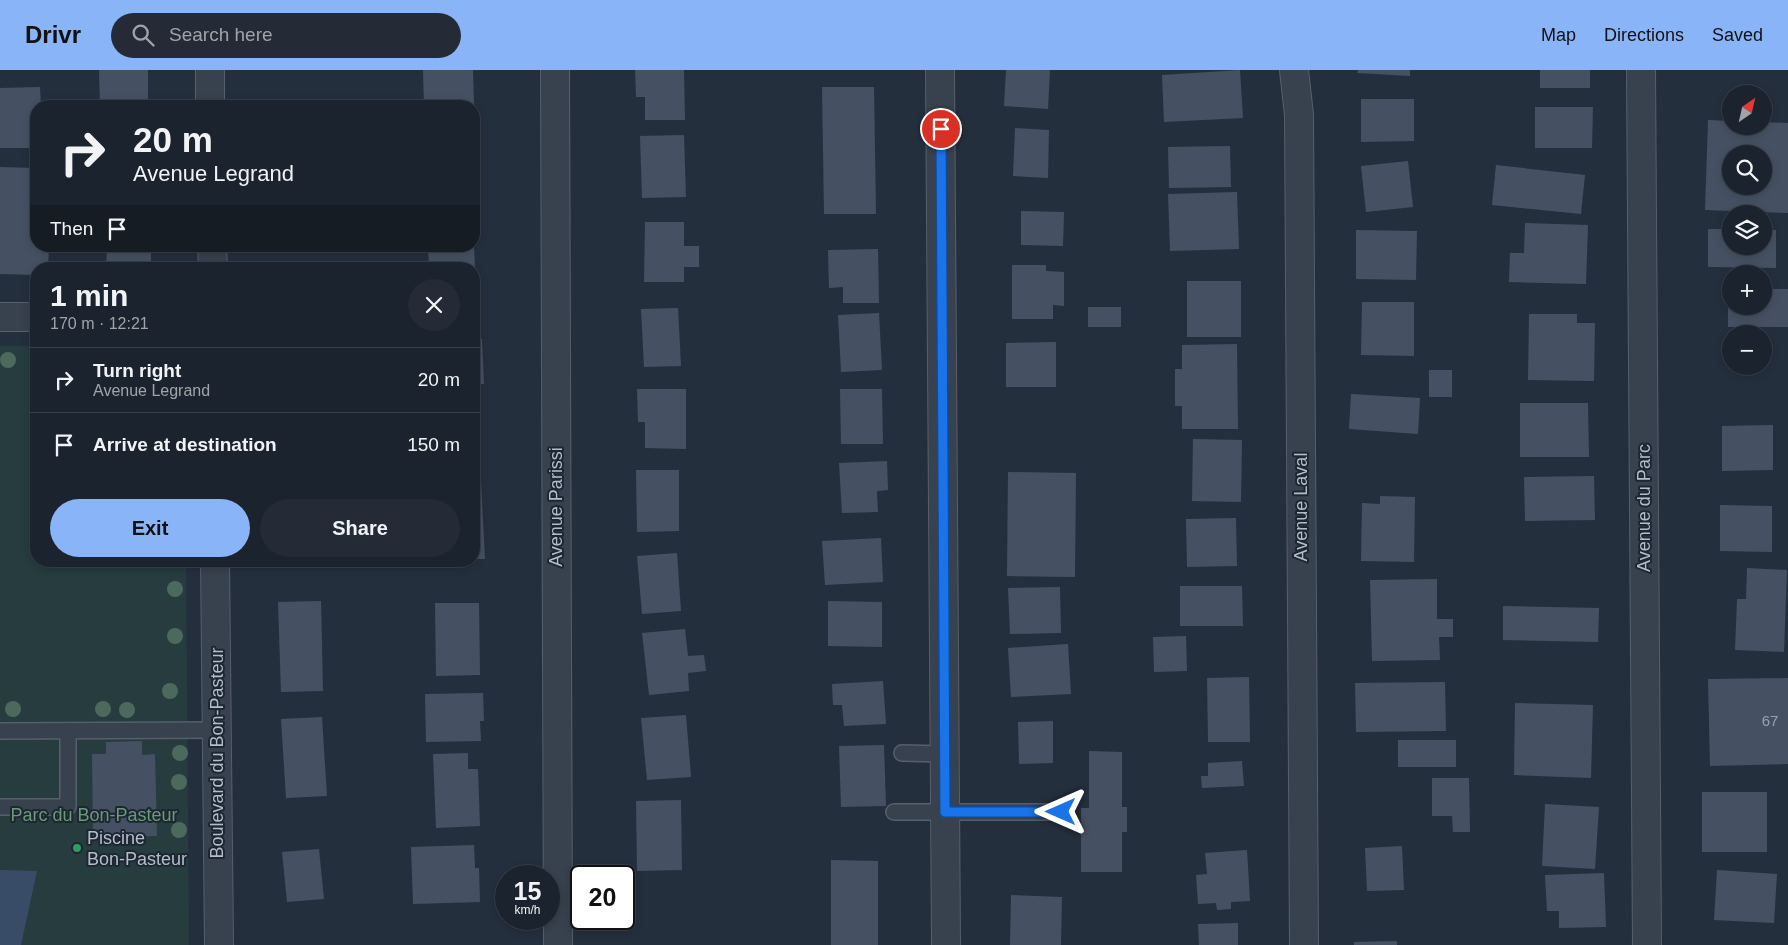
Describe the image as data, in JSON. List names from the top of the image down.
{
  "streets": {
    "street": [
      "Avenue Parissi",
      "Avenue Laval",
      "Avenue du Parc",
      "Boulevard du Bon-Pasteur"
    ]
  },
  "parks": ["Parc du Bon-Pasteur"],
  "places": ["Piscine Bon-Pasteur"],
  "house_numbers": ["67"],
  "north": "top right",
  "page": {
    "header": "Drivr",
    "search": "Search here",
    "nav": ["Map", "Directions", "Saved"],
    "map_buttons": ["+", "−"],
    "turn": ["20 m", "Avenue Legrand"],
    "then": "Then",
    "heading": ["1 min", "170 m · 12:21"],
    "list": [
      {
        "name": "Turn right",
        "note": "Avenue Legrand",
        "value": "20 m"
      },
      {
        "name": "Arrive at destination",
        "value": "150 m"
      }
    ],
    "buttons": ["Exit", "Share"],
    "speed": "15 km/h",
    "limit": "20"
  }
}
